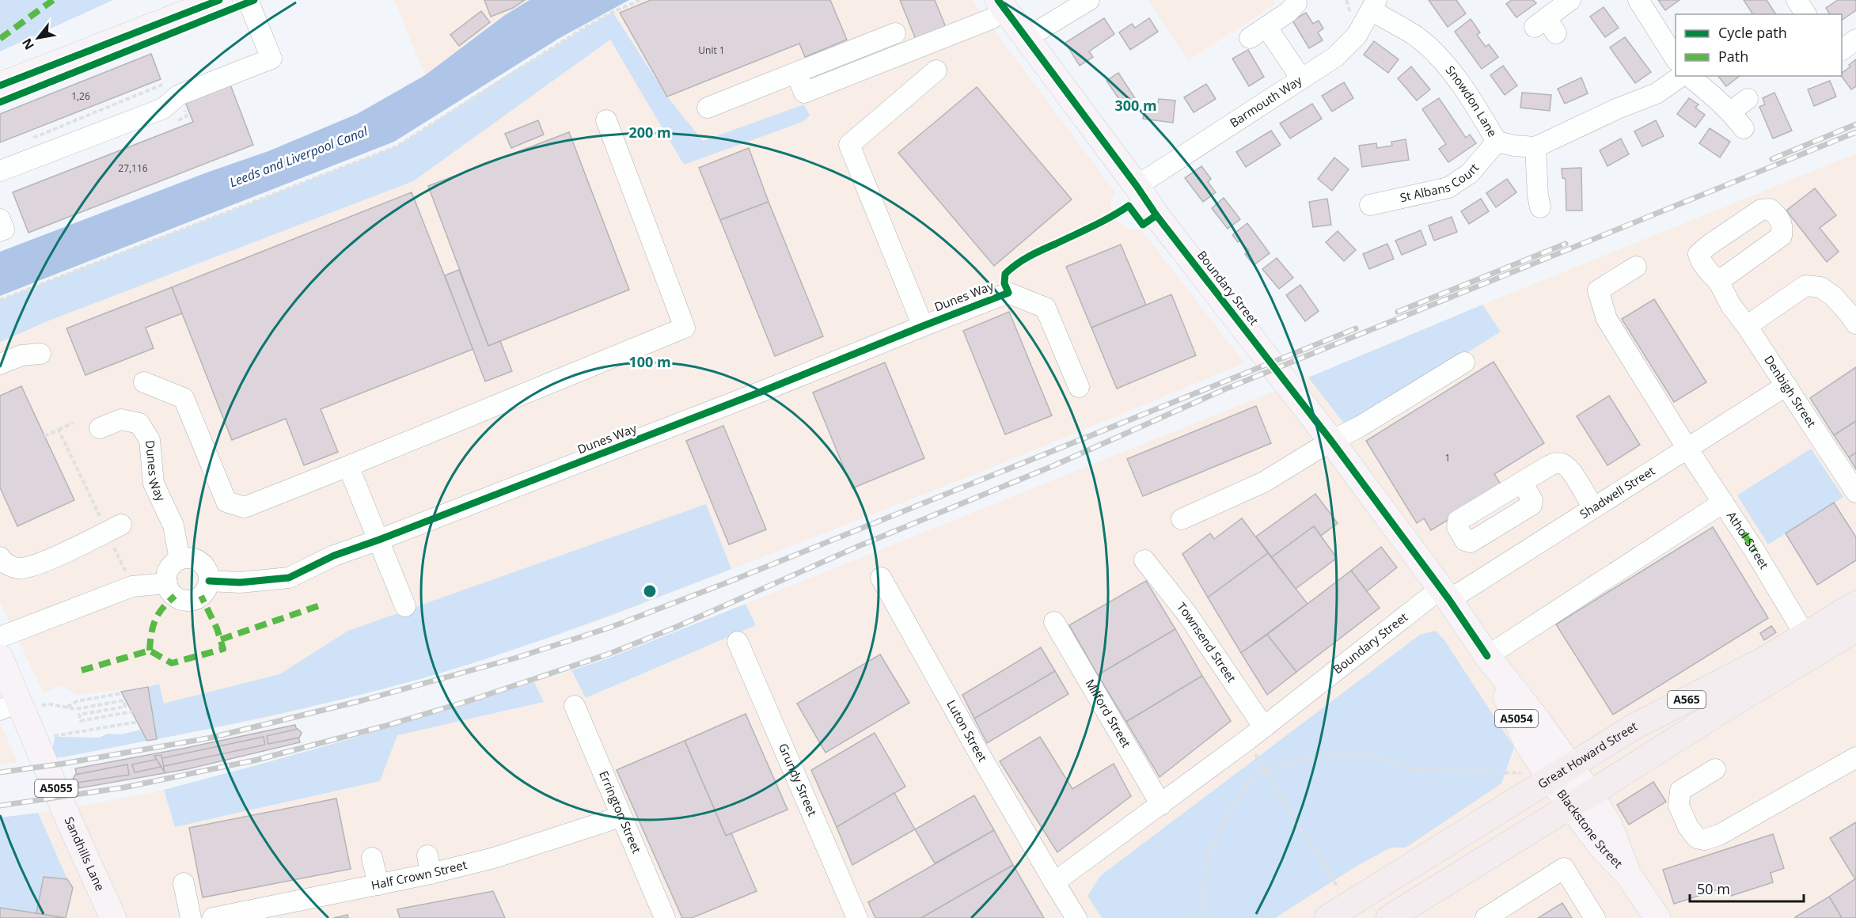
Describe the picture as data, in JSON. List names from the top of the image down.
{
  "streets": {
    "highway": ["A565", "Great Howard Street"],
    "main road": [
      "Boundary Street",
      "A5054",
      "A5055",
      "Blackstone Street",
      "Sandhills Lane"
    ],
    "street": [
      "Barmouth Way",
      "Snowdon Lane",
      "St Albans Court",
      "Dunes Way",
      "Denbigh Street",
      "Shadwell Street",
      "Athol Street",
      "Townsend Street",
      "Milford Street",
      "Luton Street",
      "Grundy Street",
      "Errington Street",
      "Half Crown Street"
    ]
  },
  "crossings": [
    ["Barmouth Way", "Snowdon Lane"],
    ["Barmouth Way", "Boundary Street"],
    ["Snowdon Lane", "St Albans Court"],
    ["Boundary Street", "Shadwell Street"],
    ["Boundary Street", "Townsend Street"],
    ["Boundary Street", "Milford Street"],
    ["Boundary Street", "Luton Street"],
    ["Boundary Street", "Blackstone Street"],
    ["Denbigh Street", "Shadwell Street"],
    ["Shadwell Street", "Athol Street"],
    ["Shadwell Street", "Blackstone Street"],
    ["Athol Street", "Great Howard Street"],
    ["Great Howard Street", "Blackstone Street"],
    ["Errington Street", "Half Crown Street"]
  ],
  "water": ["Leeds and Liverpool Canal"],
  "house_numbers": [
    "Unit 1",
    "1,26",
    "27,116",
    "1"
  ],
  "legend": ["Cycle path", "Path"],
  "scale_bar": "50 m",
  "north": "bottom left",
  "rings": ["300 m", "200 m", "100 m"]
}
